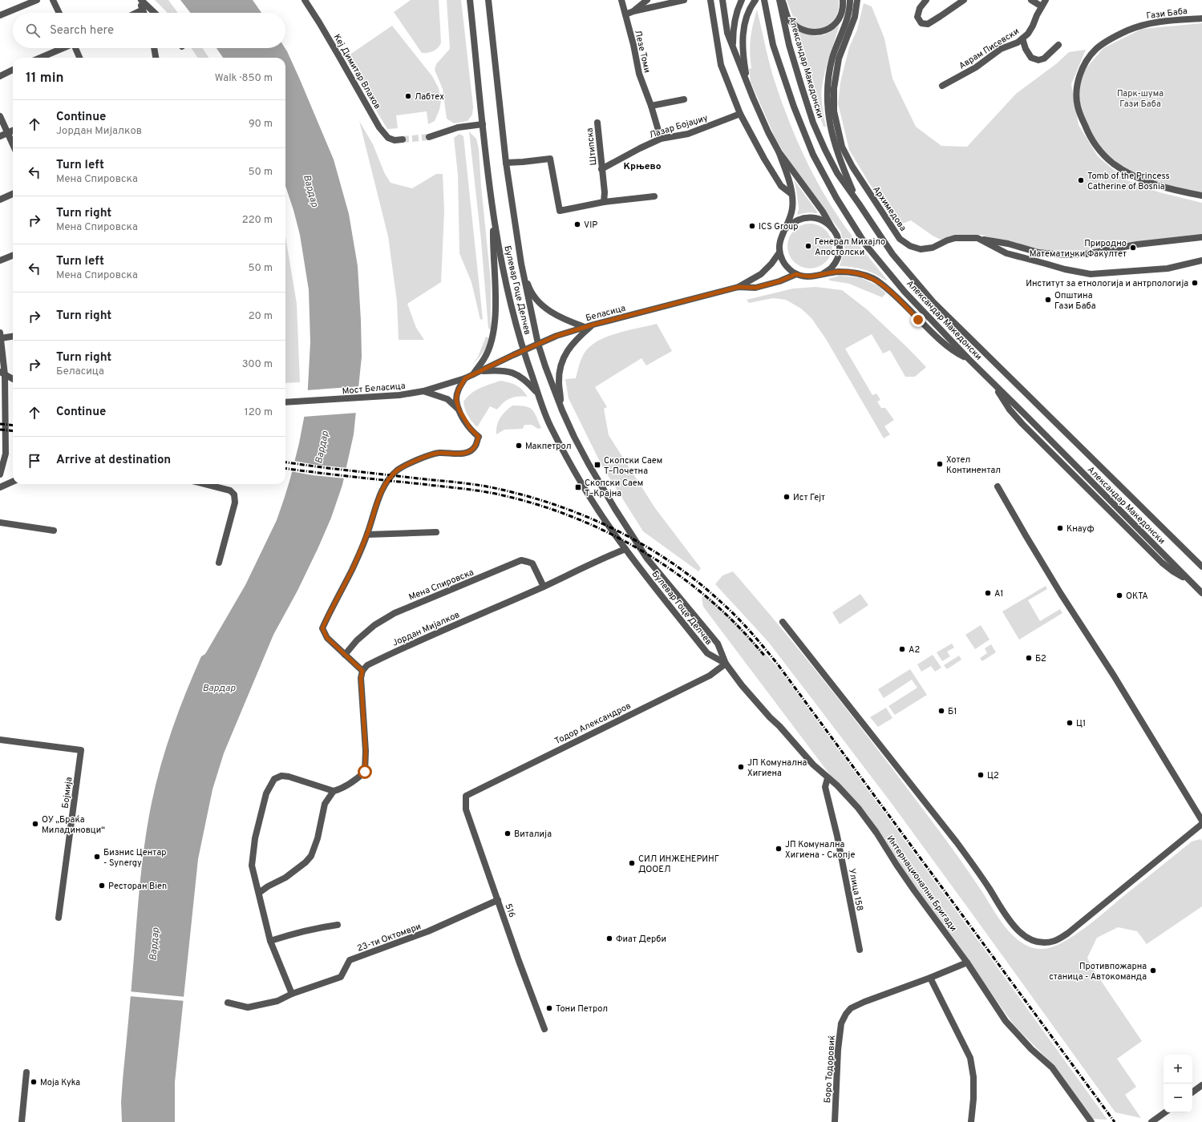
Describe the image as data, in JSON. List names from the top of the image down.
{
  "streets": {
    "street": [
      "Гази Баба",
      "Аврам Писевски",
      "Лезе Томи",
      "Александар Македонски",
      "Кеј Димитар Влахов",
      "Лазар Бојаџиу",
      "Штипска",
      "Архимедова",
      "Булевар Гоце Делчев",
      "Беласица",
      "Мост Беласица",
      "Мена Спировска",
      "Јордан Мијалков",
      "Тодор Александров",
      "Бојмија",
      "Интернационални Бригади",
      "Улица 158",
      "516",
      "23-ти Октомври",
      "Боро Тодоровиќ"
    ]
  },
  "crossings": [
    ["Лезе Томи", "Лазар Бојаџиу"],
    ["Лазар Бојаџиу", "Штипска"],
    ["Булевар Гоце Делчев", "Беласица"],
    ["Булевар Гоце Делчев", "Јордан Мијалков"],
    ["Булевар Гоце Делчев", "Тодор Александров"],
    ["Булевар Гоце Делчев", "Интернационални Бригади"],
    ["Беласица", "Мост Беласица"],
    ["Мена Спировска", "Јордан Мијалков"],
    ["Тодор Александров", "Интернационални Бригади"],
    ["Тодор Александров", "516"],
    ["Интернационални Бригади", "Улица 158"],
    ["Интернационални Бригади", "Боро Тодоровиќ"],
    ["516", "23-ти Октомври"]
  ],
  "districts": ["Крњево"],
  "water": ["Вардар"],
  "parks": ["Парк-шума Гази Баба"],
  "places": {
    "other": [
      "Лабтех",
      "Tomb of the Princess Catherine of Bosnia",
      "VIP",
      "ICS Group",
      "Генерал Михајло Апостолски",
      "Природно Математички Факултет",
      "Институт за етнологија и антрпологија",
      "Општина Гази Баба",
      "Макпетрол",
      "Хотел Континентал",
      "Ист Гејт",
      "Кнауф",
      "А1",
      "ОКТА",
      "А2",
      "Б2",
      "Б1",
      "Ц1",
      "ЈП Комунална Хигиена",
      "Ц2",
      "ОУ „Браќа Миладиновци“",
      "Виталија",
      "ЈП Комунална Хигиена - Скопје",
      "Бизнис Центар - Synergy",
      "СИЛ ИНЖЕНЕРИНГ ДООЕЛ",
      "Ресторан Bien",
      "Фиат Дерби",
      "Противпожарна станица - Автокоманда",
      "Тони Петрол",
      "Moja Kyka"
    ],
    "transit": ["Скопски Саем Т–Почетна", "Скопски Саем Т–Крајна"]
  },
  "page": {
    "search": "Search here",
    "heading": ["11 min", "Walk · 850 m"],
    "list": [
      ["Continue", "Јордан Мијалков", "90 m"],
      ["Turn left", "Мена Спировска", "50 m"],
      ["Turn right", "Мена Спировска", "220 m"],
      ["Turn left", "Мена Спировска", "50 m"],
      ["Turn right", "20 m"],
      ["Turn right", "Беласица", "300 m"],
      ["Continue", "120 m"],
      "Arrive at destination"
    ],
    "map_buttons": ["+", "−"]
  }
}
